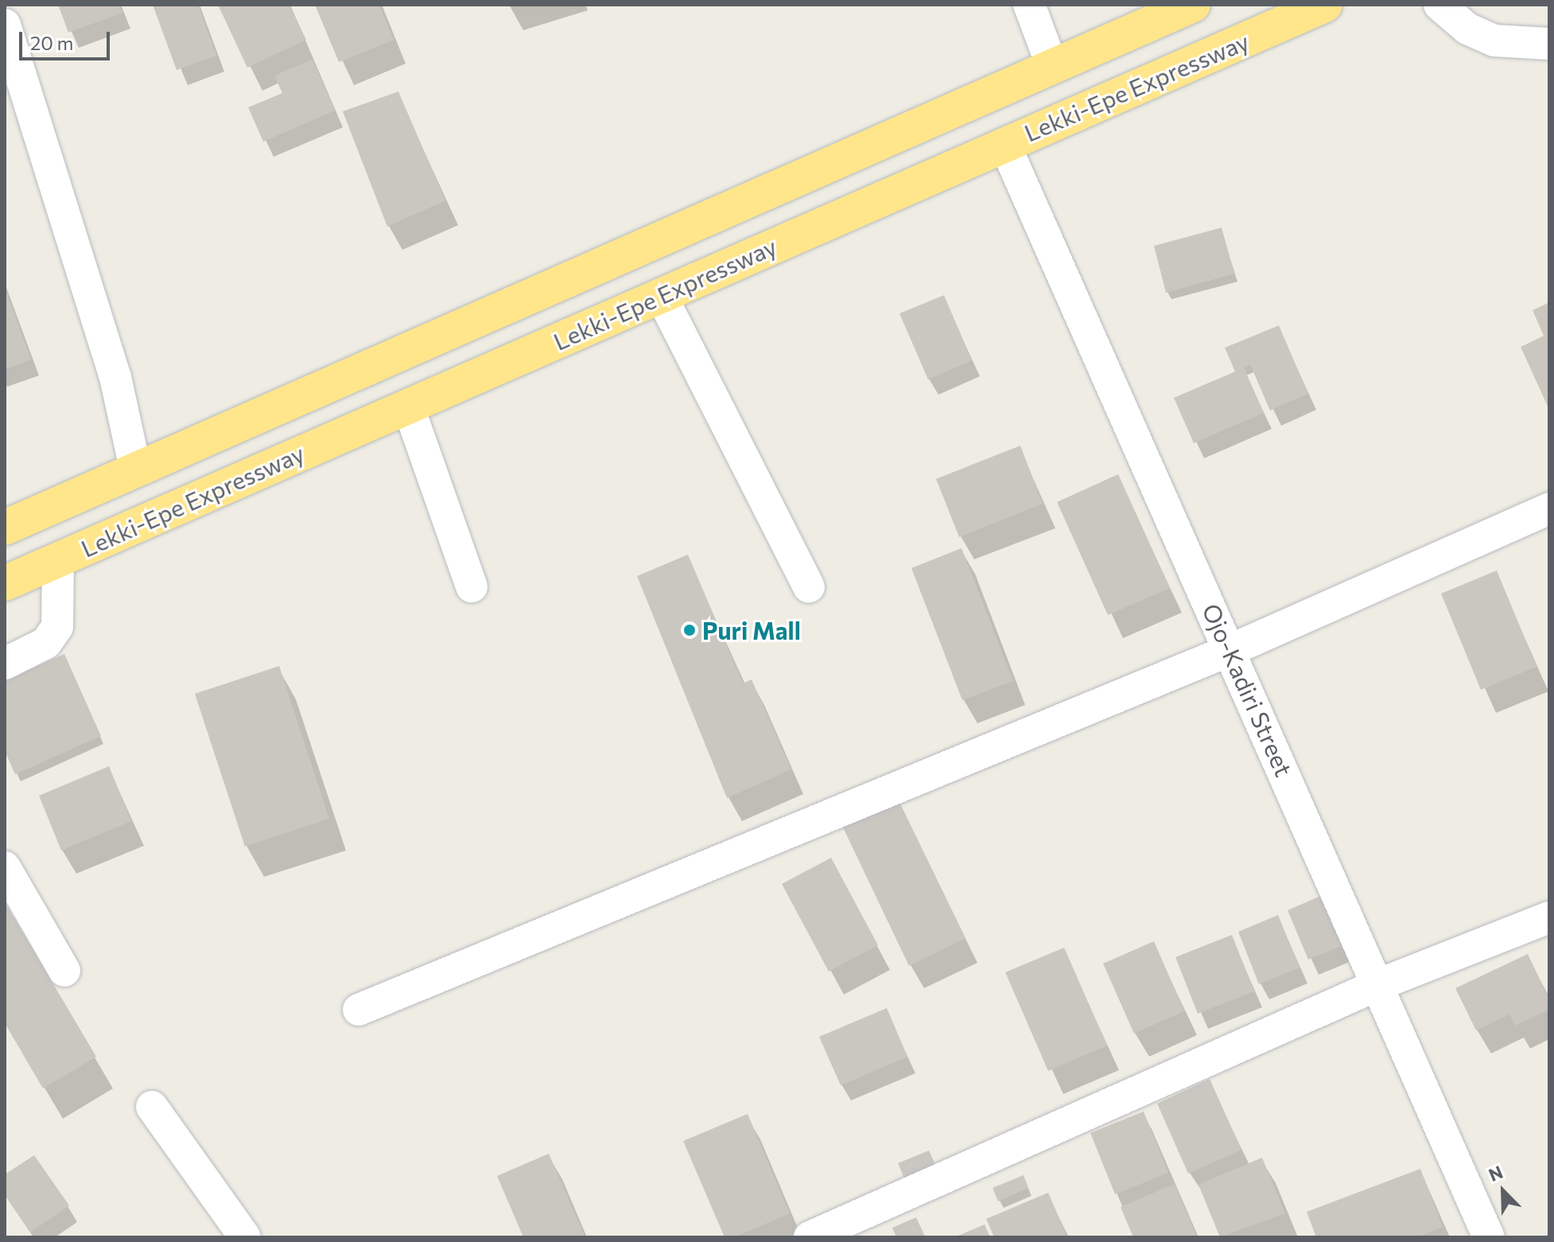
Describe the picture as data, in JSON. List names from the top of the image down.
{
  "streets": {
    "highway": ["Lekki-Epe Expressway"],
    "street": ["Ojo-Kadiri Street"]
  },
  "crossings": [
    ["Lekki-Epe Expressway", "Ojo-Kadiri Street"]
  ],
  "places": ["Puri Mall"],
  "scale_bar": "20 m",
  "north": "top left"
}
